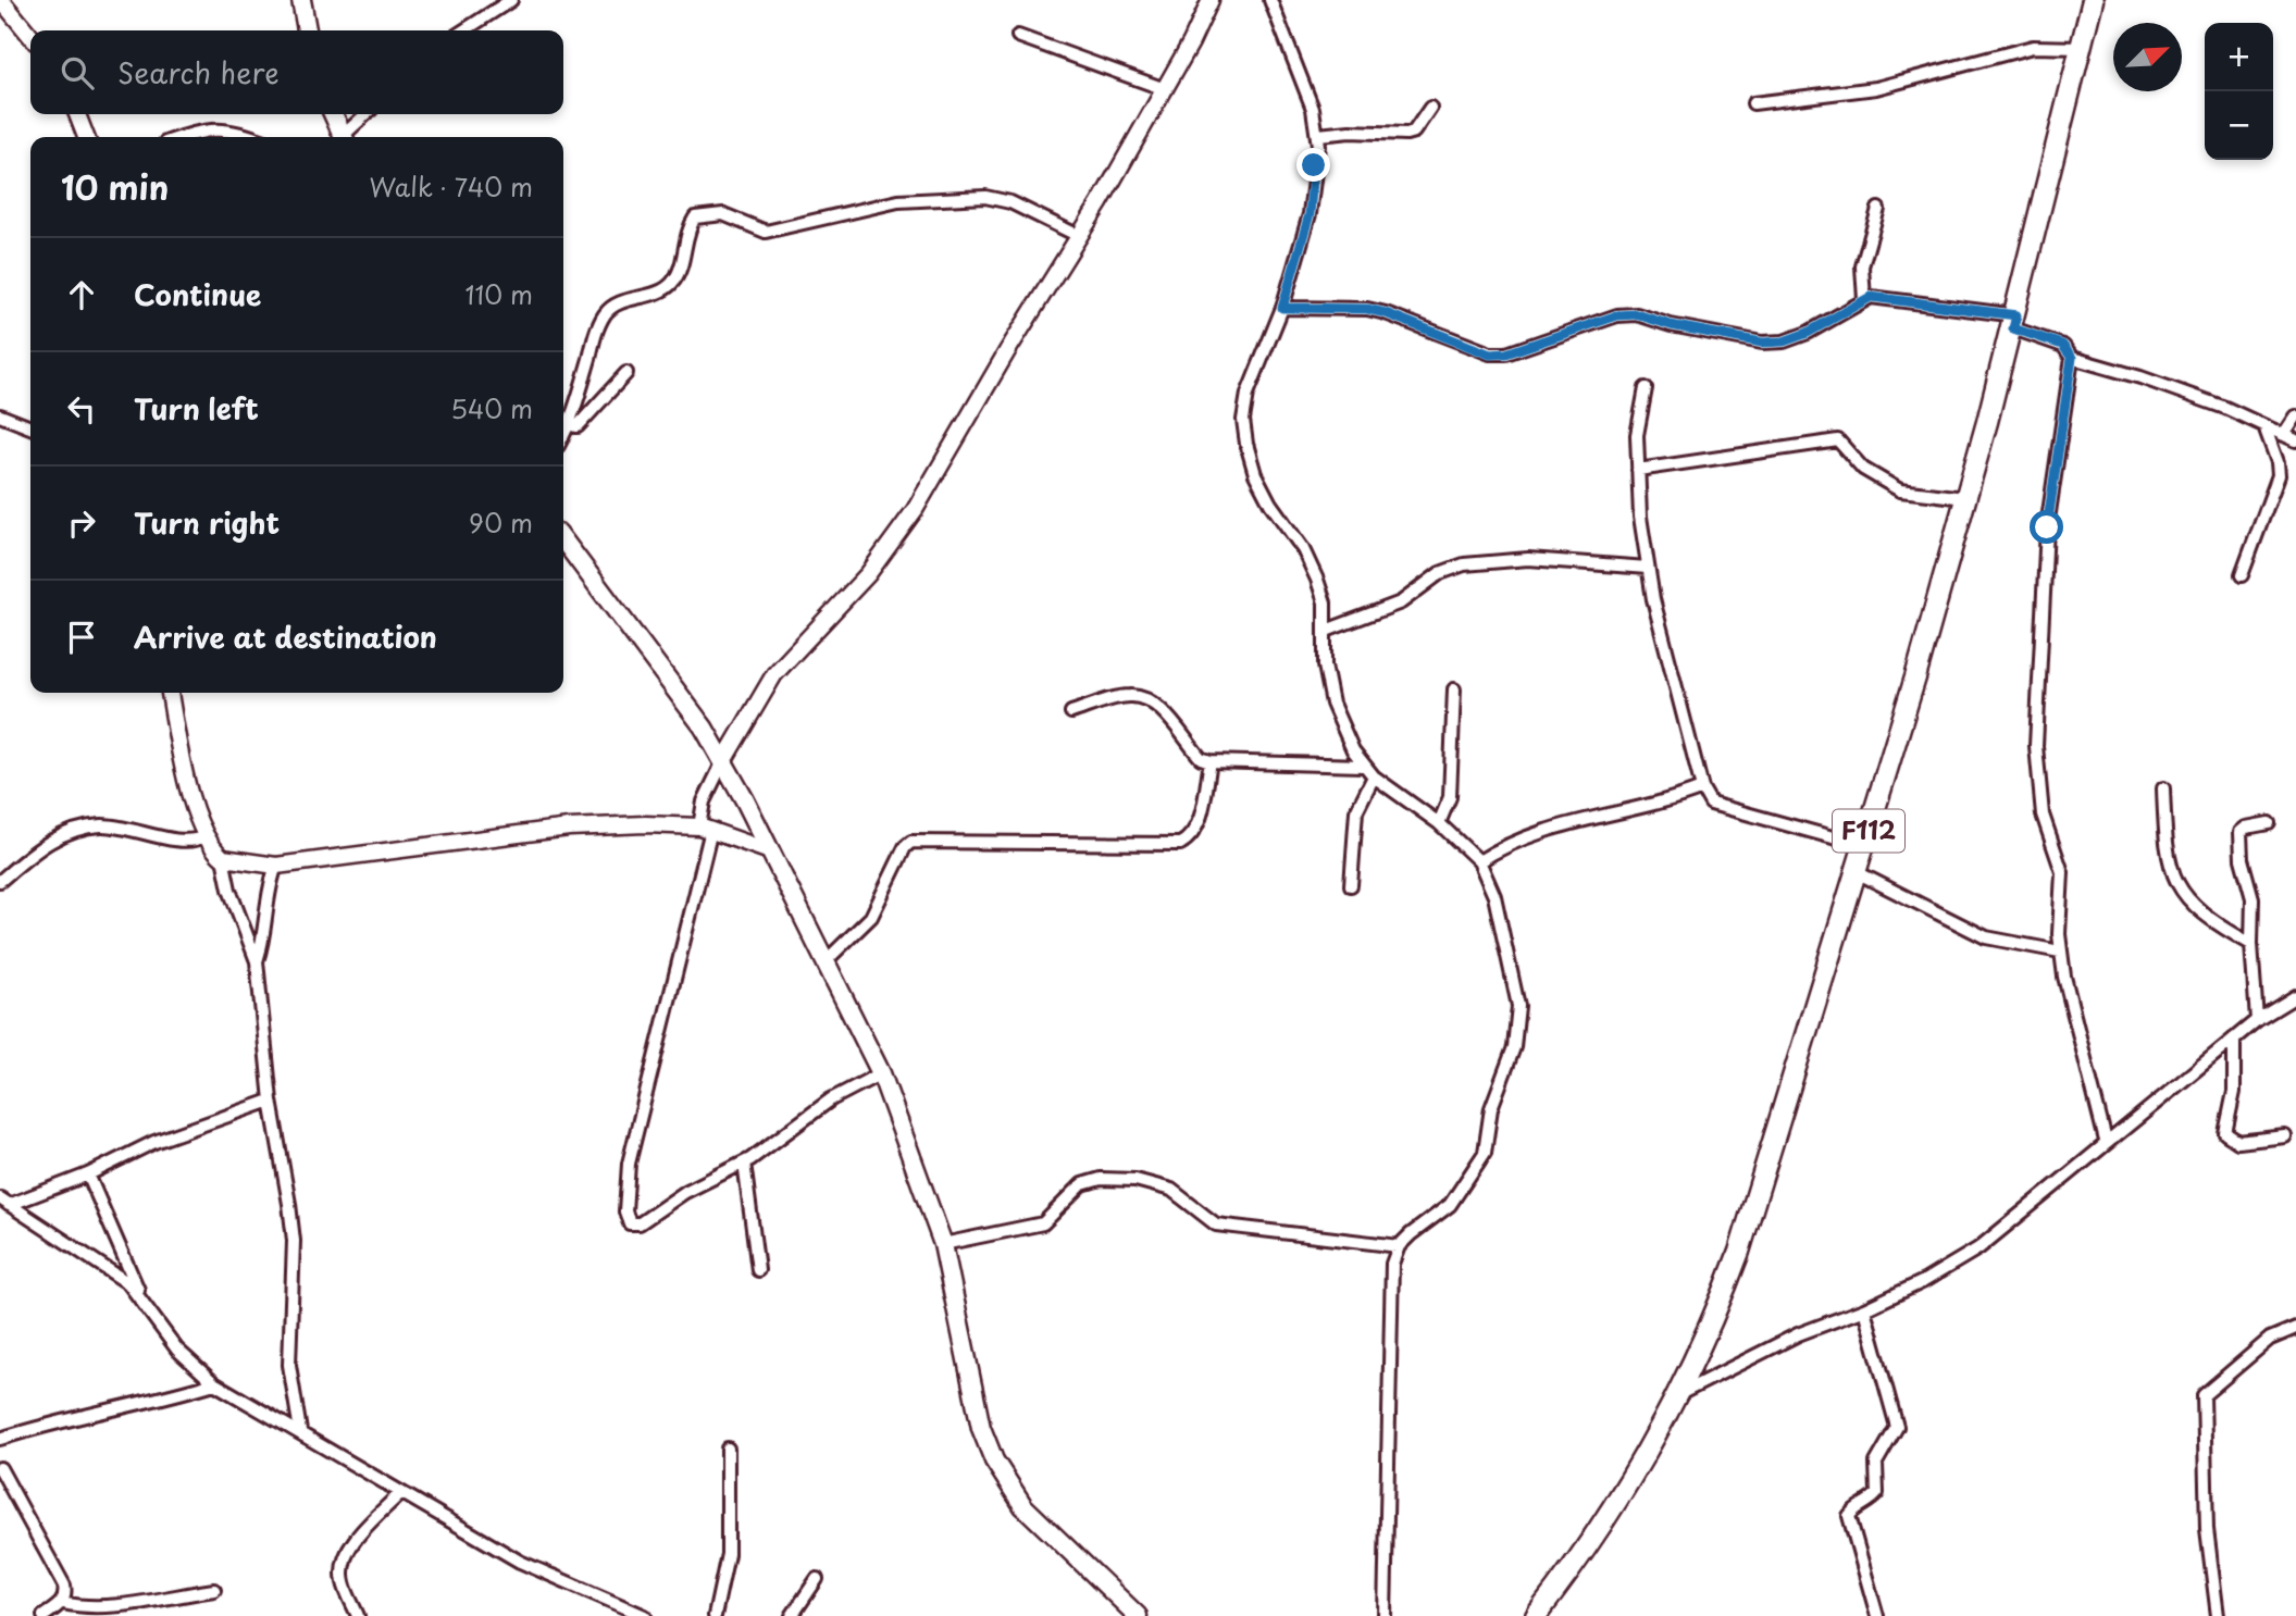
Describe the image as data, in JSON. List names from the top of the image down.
{
  "streets": {
    "main road": ["F112"]
  },
  "north": "top right",
  "page": {
    "map_buttons": ["+", "−"],
    "search": "Search here",
    "heading": ["10 min", "Walk · 740 m"],
    "list": [
      ["Continue", "110 m"],
      ["Turn left", "540 m"],
      ["Turn right", "90 m"],
      "Arrive at destination"
    ]
  }
}
